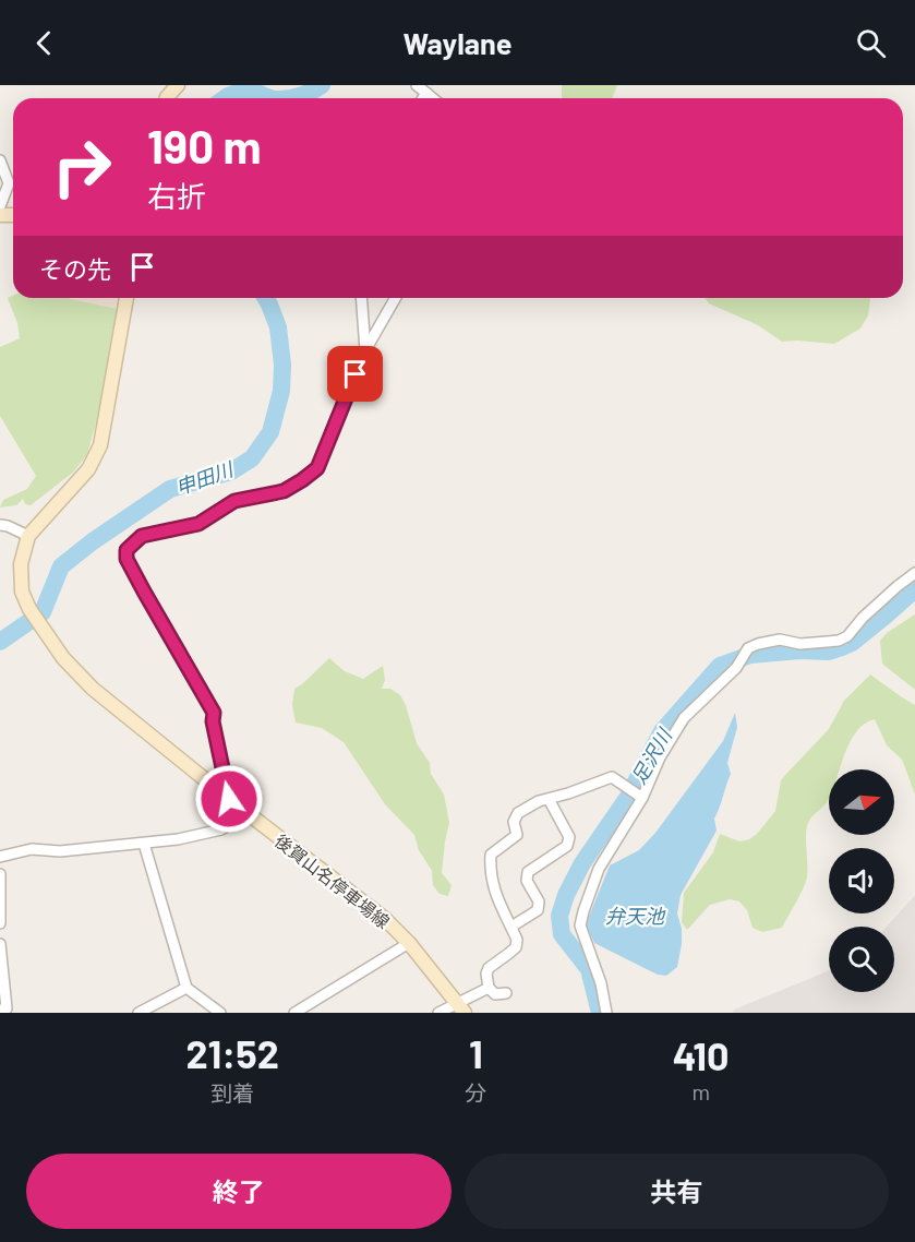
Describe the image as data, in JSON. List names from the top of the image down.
{
  "streets": {
    "main road": ["後賀山名停車場線"]
  },
  "water": ["申田川", "足沢川", "弁天池"],
  "north": "right",
  "page": {
    "header": "Waylane",
    "turn": ["190 m", "右折"],
    "then": "その先",
    "eta": [
      "21:52",
      "到着",
      "1",
      "分",
      "410",
      "m"
    ],
    "buttons": ["終了", "共有"]
  }
}
